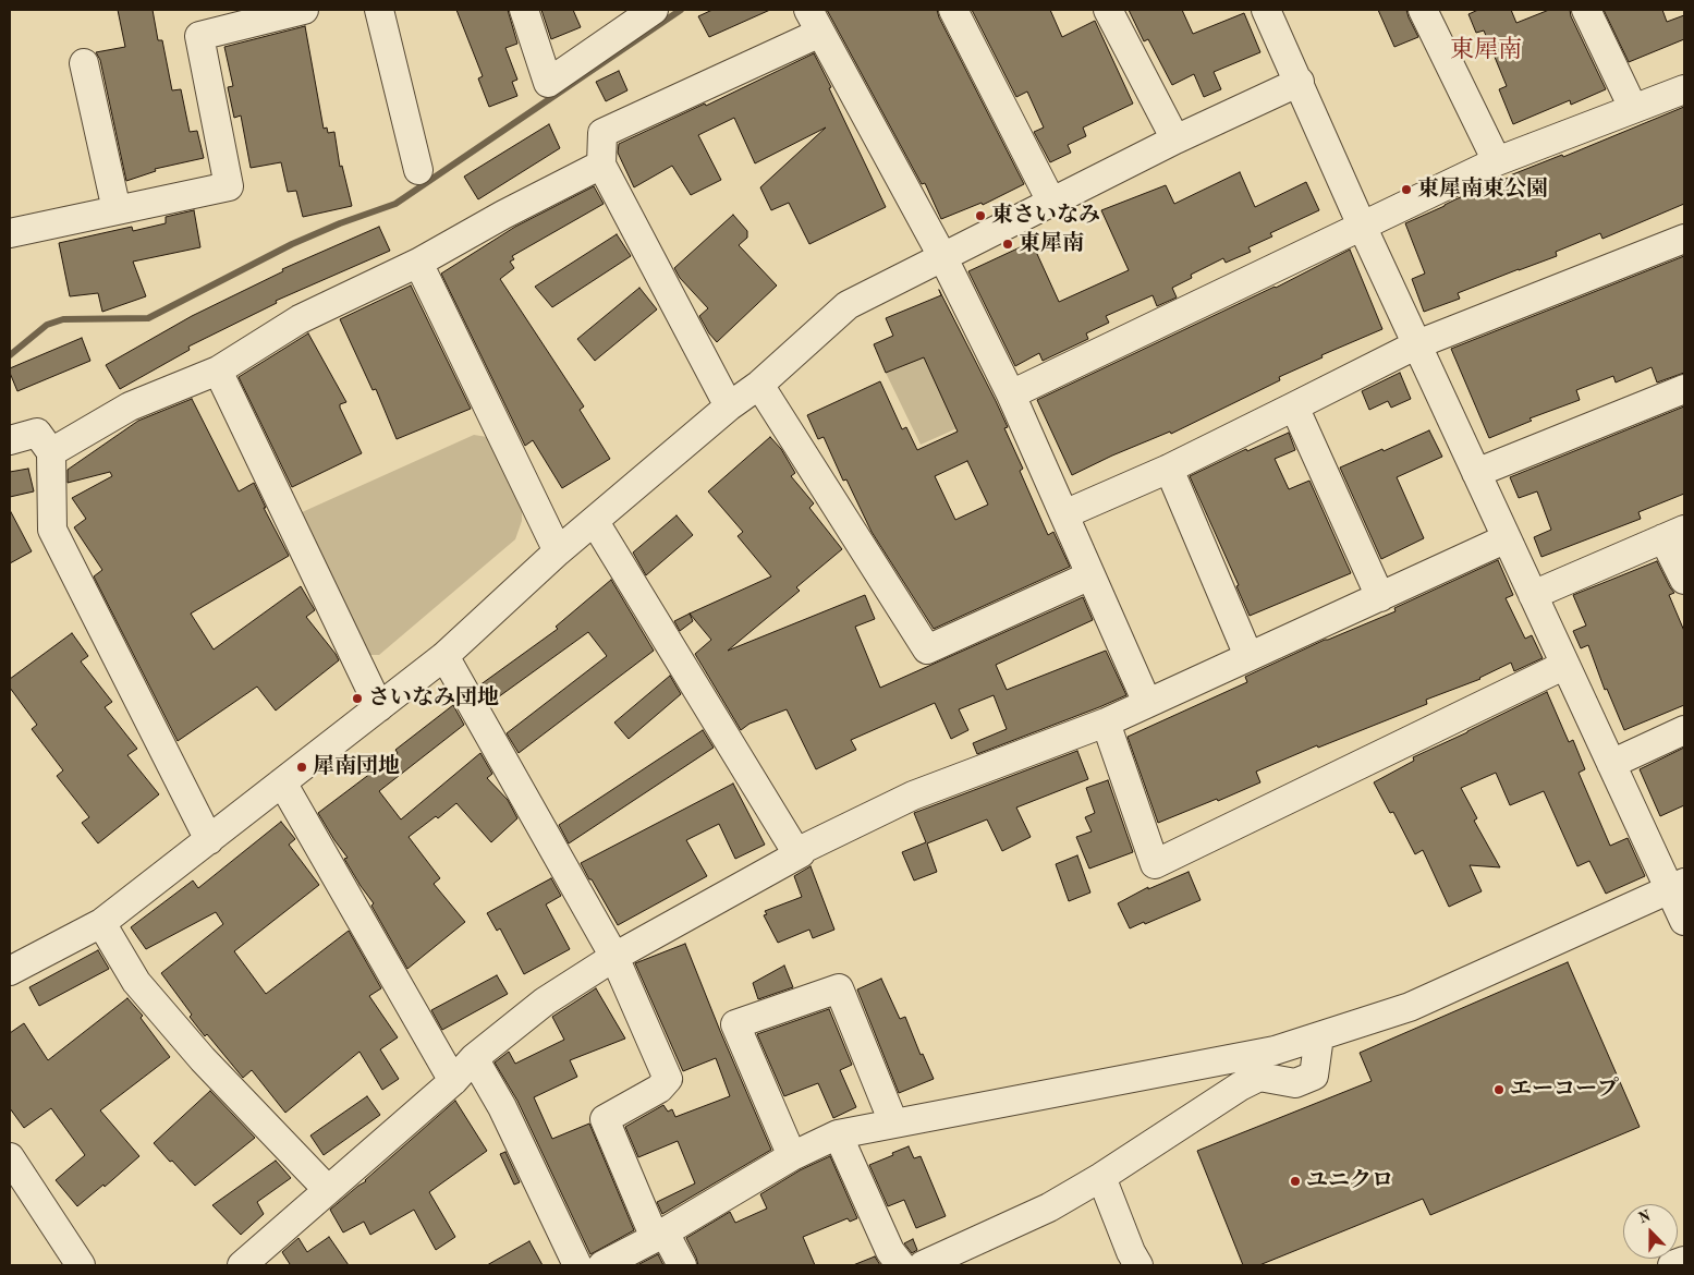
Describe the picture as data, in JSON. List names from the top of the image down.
{
  "districts": ["東犀南"],
  "places": [
    "東犀南東公園",
    "東さいなみ",
    "東犀南",
    "さいなみ団地",
    "犀南団地",
    "エーコープ",
    "ユニクロ"
  ],
  "north": "top"
}
